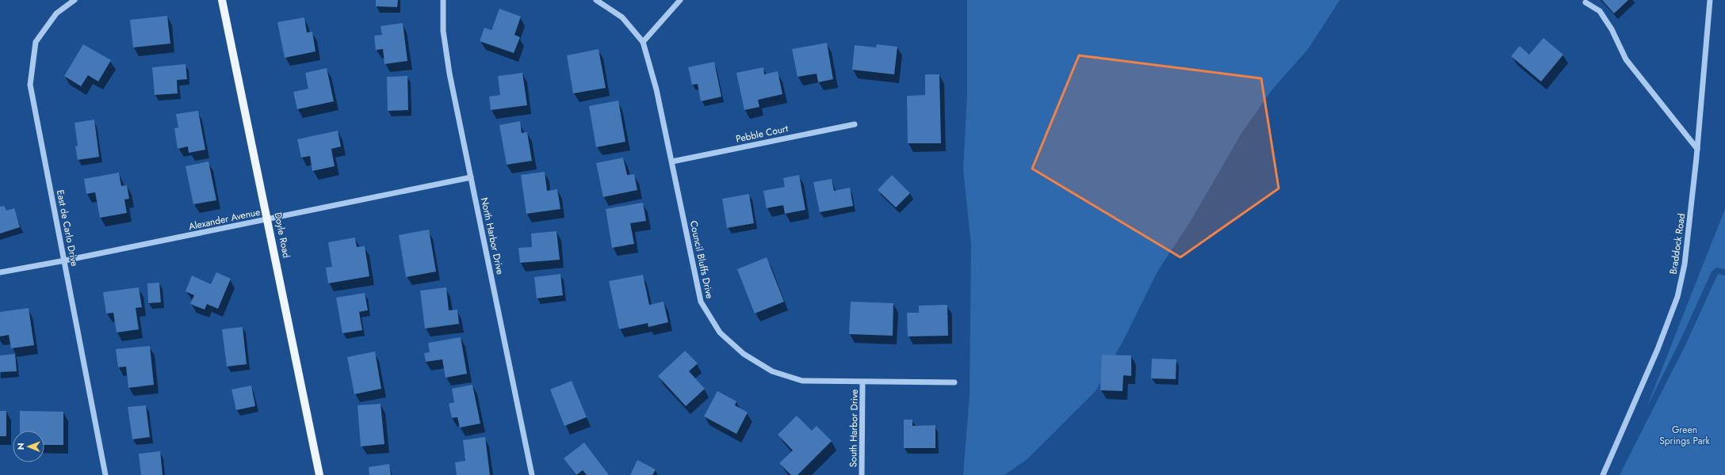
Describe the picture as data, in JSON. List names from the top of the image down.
{
  "streets": {
    "main road": ["Doyle Road"],
    "street": [
      "Pebble Court",
      "Alexander Avenue",
      "East de Carlo Drive",
      "North Harbor Drive",
      "Braddock Road",
      "Council Bluffs Drive",
      "South Harbor Drive"
    ]
  },
  "crossings": [
    ["Pebble Court", "Council Bluffs Drive"],
    ["Alexander Avenue", "East de Carlo Drive"],
    ["Alexander Avenue", "Doyle Road"],
    ["Alexander Avenue", "North Harbor Drive"],
    ["Council Bluffs Drive", "South Harbor Drive"]
  ],
  "parks": ["Green Springs Park"],
  "north": "left"
}
